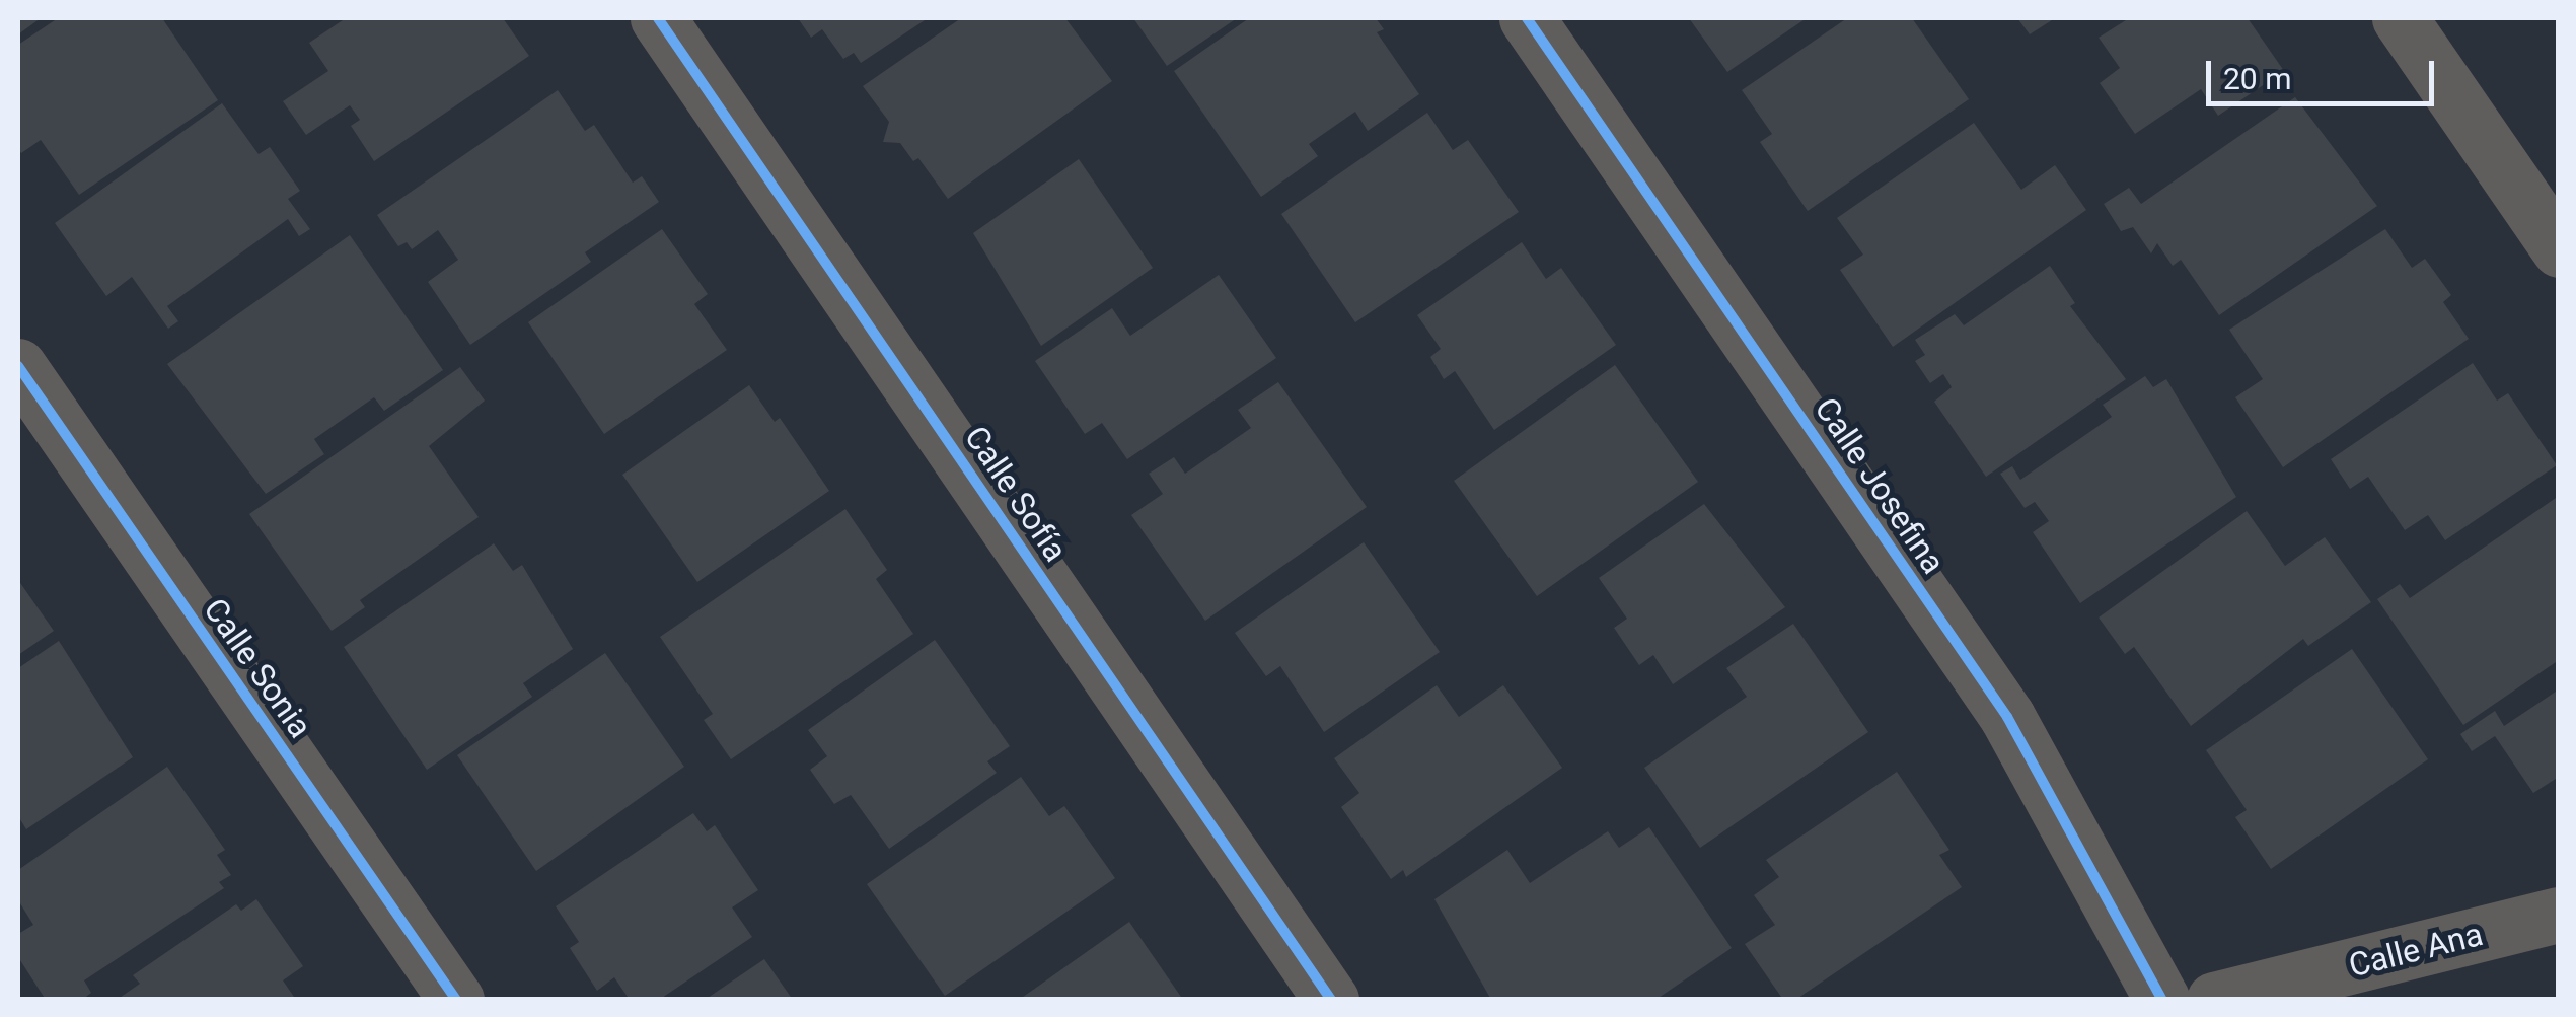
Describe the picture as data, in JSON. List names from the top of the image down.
{
  "streets": {
    "street": [
      "Calle Josefina",
      "Calle Sofía",
      "Calle Sonia",
      "Calle Ana"
    ]
  },
  "scale_bar": "20 m"
}
